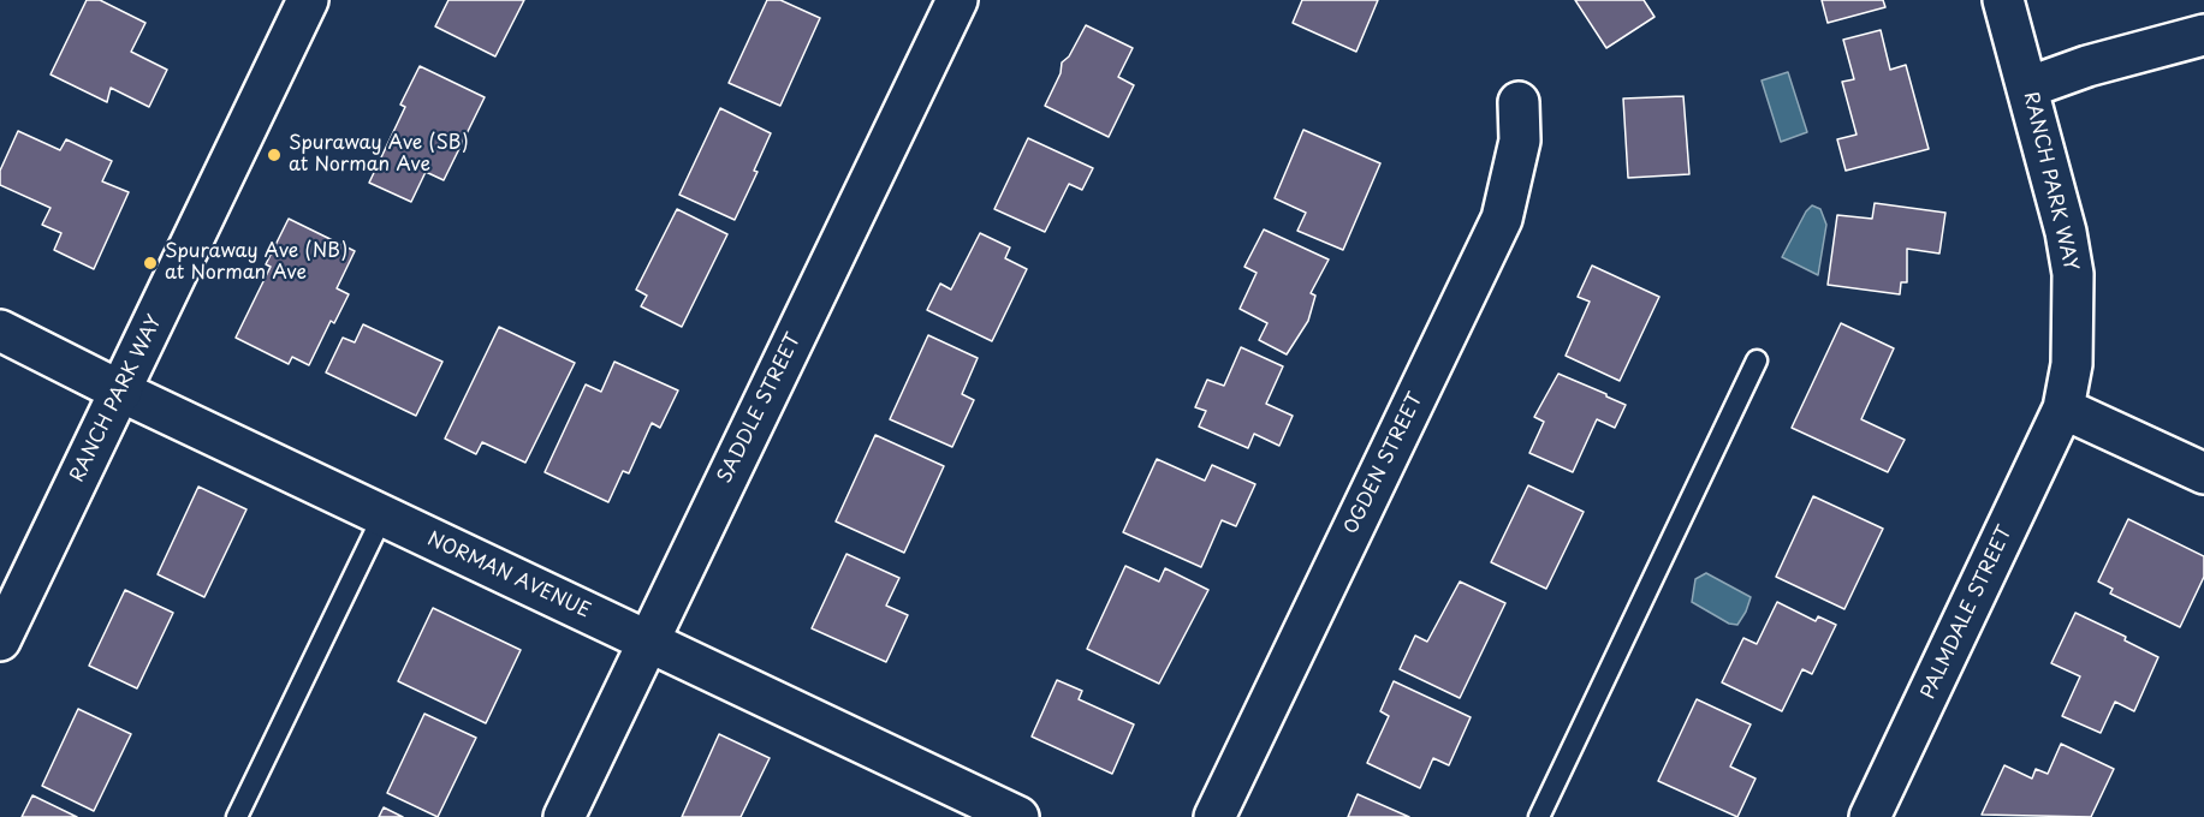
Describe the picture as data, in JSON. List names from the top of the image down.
{
  "streets": {
    "street": [
      "RANCH PARK WAY",
      "SADDLE STREET",
      "OGDEN STREET",
      "NORMAN AVENUE",
      "PALMDALE STREET"
    ]
  },
  "crossings": [
    ["RANCH PARK WAY", "NORMAN AVENUE"],
    ["RANCH PARK WAY", "PALMDALE STREET"],
    ["SADDLE STREET", "NORMAN AVENUE"]
  ],
  "places": ["Spuraway Ave (SB) at Norman Ave", "Spuraway Ave (NB) at Norman Ave"]
}
